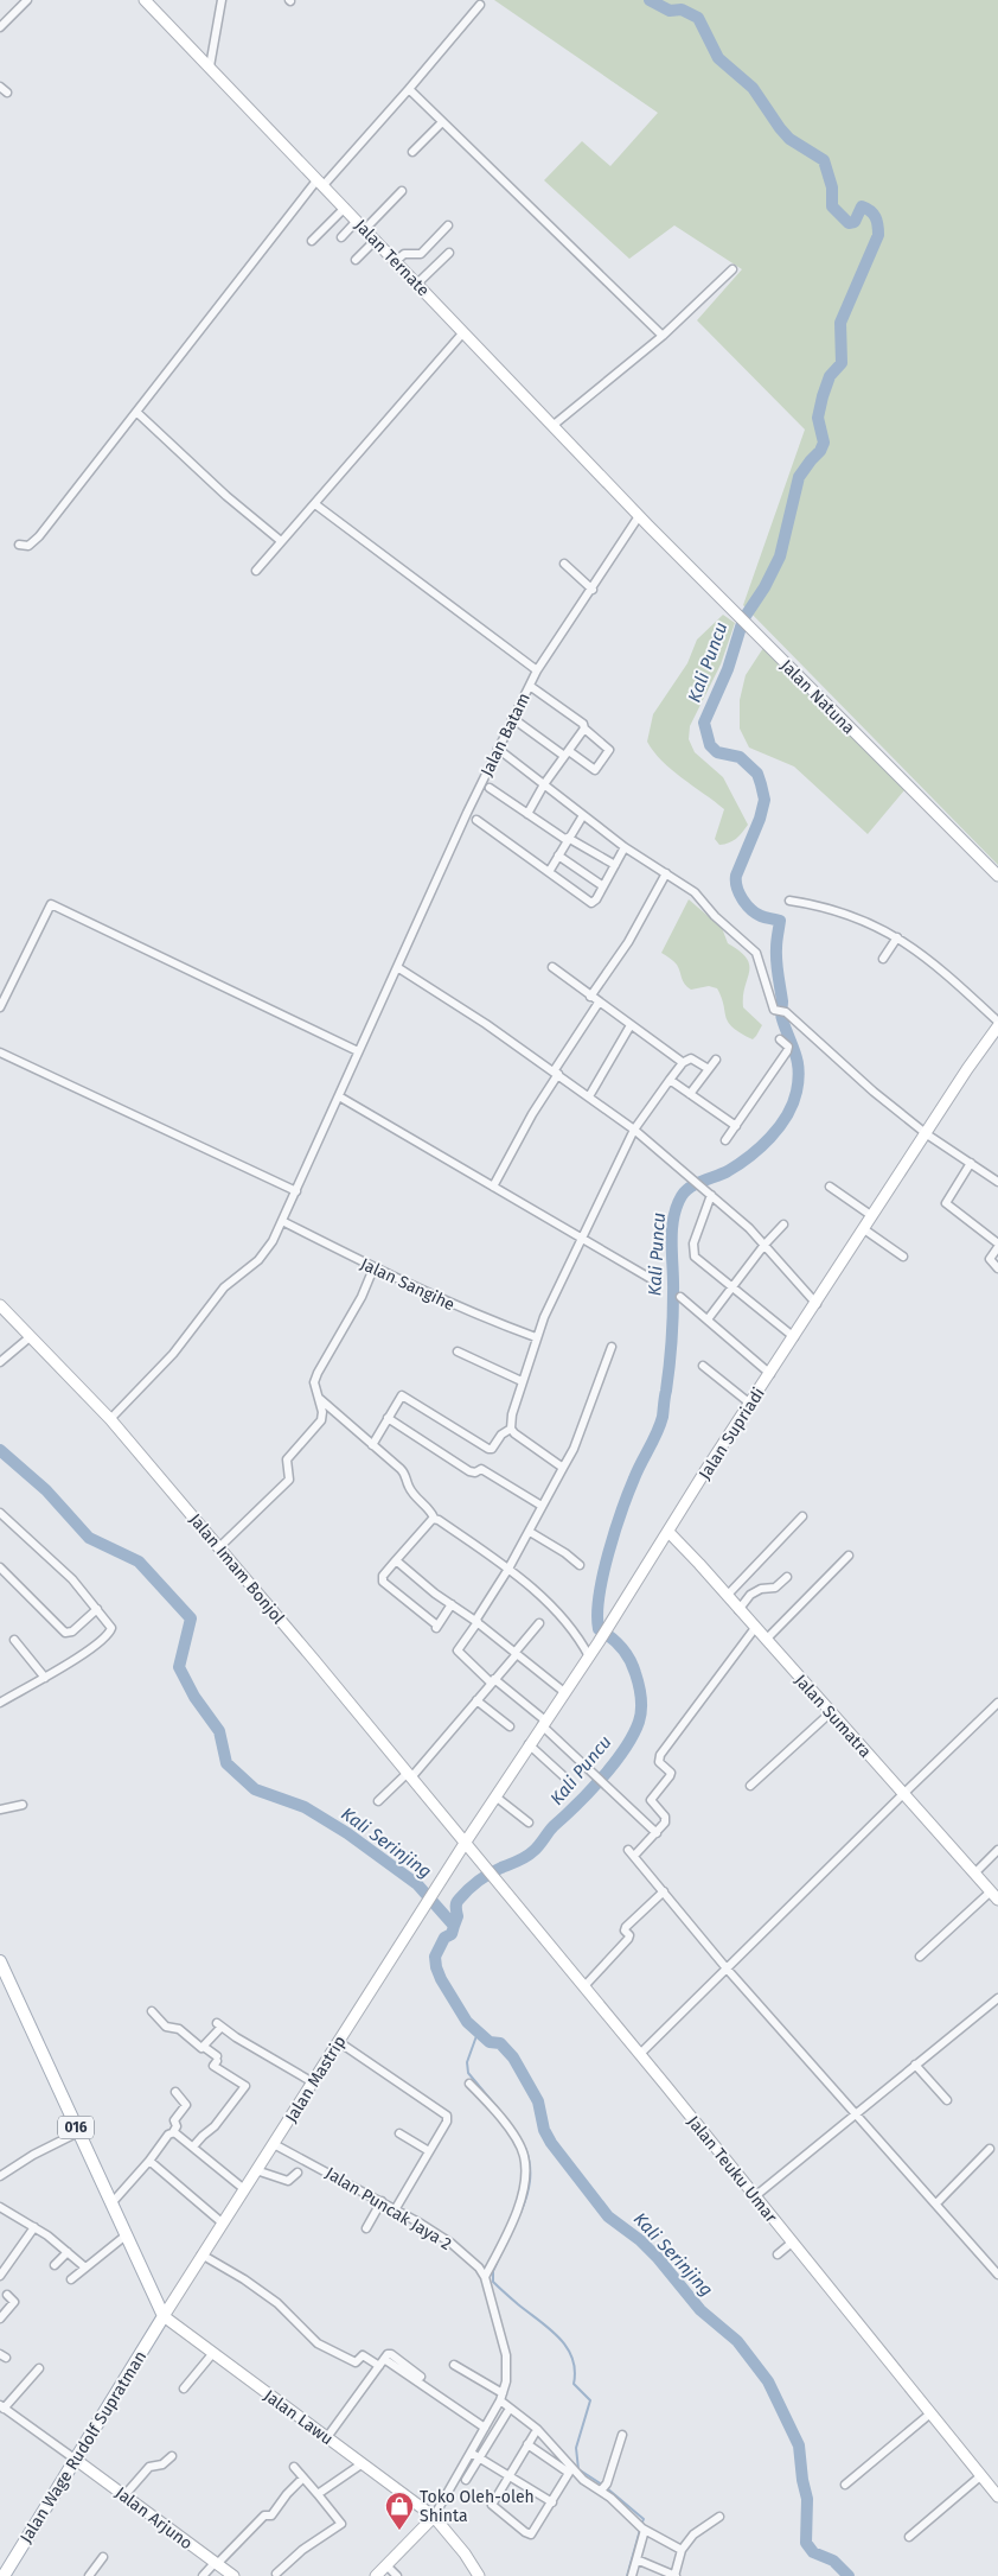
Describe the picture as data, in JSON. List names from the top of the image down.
{
  "streets": {
    "main road": [
      "Jalan Ternate",
      "Jalan Natuna",
      "Jalan Supriadi",
      "Jalan Imam Bonjol",
      "Jalan Sumatra",
      "Jalan Mastrip",
      "016",
      "Jalan Teuku Umar",
      "Jalan Lawu",
      "Jalan Wage Rudolf Supratman",
      "Jalan Arjuno"
    ],
    "street": ["Jalan Batam", "Jalan Sangihe", "Jalan Puncak Jaya 2"]
  },
  "crossings": [
    ["Jalan Ternate", "Jalan Natuna"],
    ["Jalan Ternate", "Jalan Batam"],
    ["Jalan Natuna", "Jalan Batam"],
    ["Jalan Batam", "Jalan Sangihe"],
    ["Jalan Batam", "Jalan Imam Bonjol"],
    ["Jalan Supriadi", "Jalan Imam Bonjol"],
    ["Jalan Supriadi", "Jalan Sumatra"],
    ["Jalan Supriadi", "Jalan Mastrip"],
    ["Jalan Supriadi", "Jalan Teuku Umar"],
    ["Jalan Imam Bonjol", "Jalan Mastrip"],
    ["Jalan Imam Bonjol", "Jalan Teuku Umar"],
    ["Jalan Mastrip", "016"],
    ["Jalan Mastrip", "Jalan Teuku Umar"],
    ["Jalan Mastrip", "Jalan Puncak Jaya 2"],
    ["Jalan Mastrip", "Jalan Lawu"],
    ["Jalan Mastrip", "Jalan Wage Rudolf Supratman"],
    ["016", "Jalan Lawu"],
    ["016", "Jalan Wage Rudolf Supratman"],
    ["Jalan Puncak Jaya 2", "Jalan Lawu"],
    ["Jalan Lawu", "Jalan Wage Rudolf Supratman"],
    ["Jalan Wage Rudolf Supratman", "Jalan Arjuno"]
  ],
  "water": ["Kali Puncu", "Kali Serinjing"],
  "places": {
    "shop": ["Toko Oleh-oleh Shinta"]
  }
}
